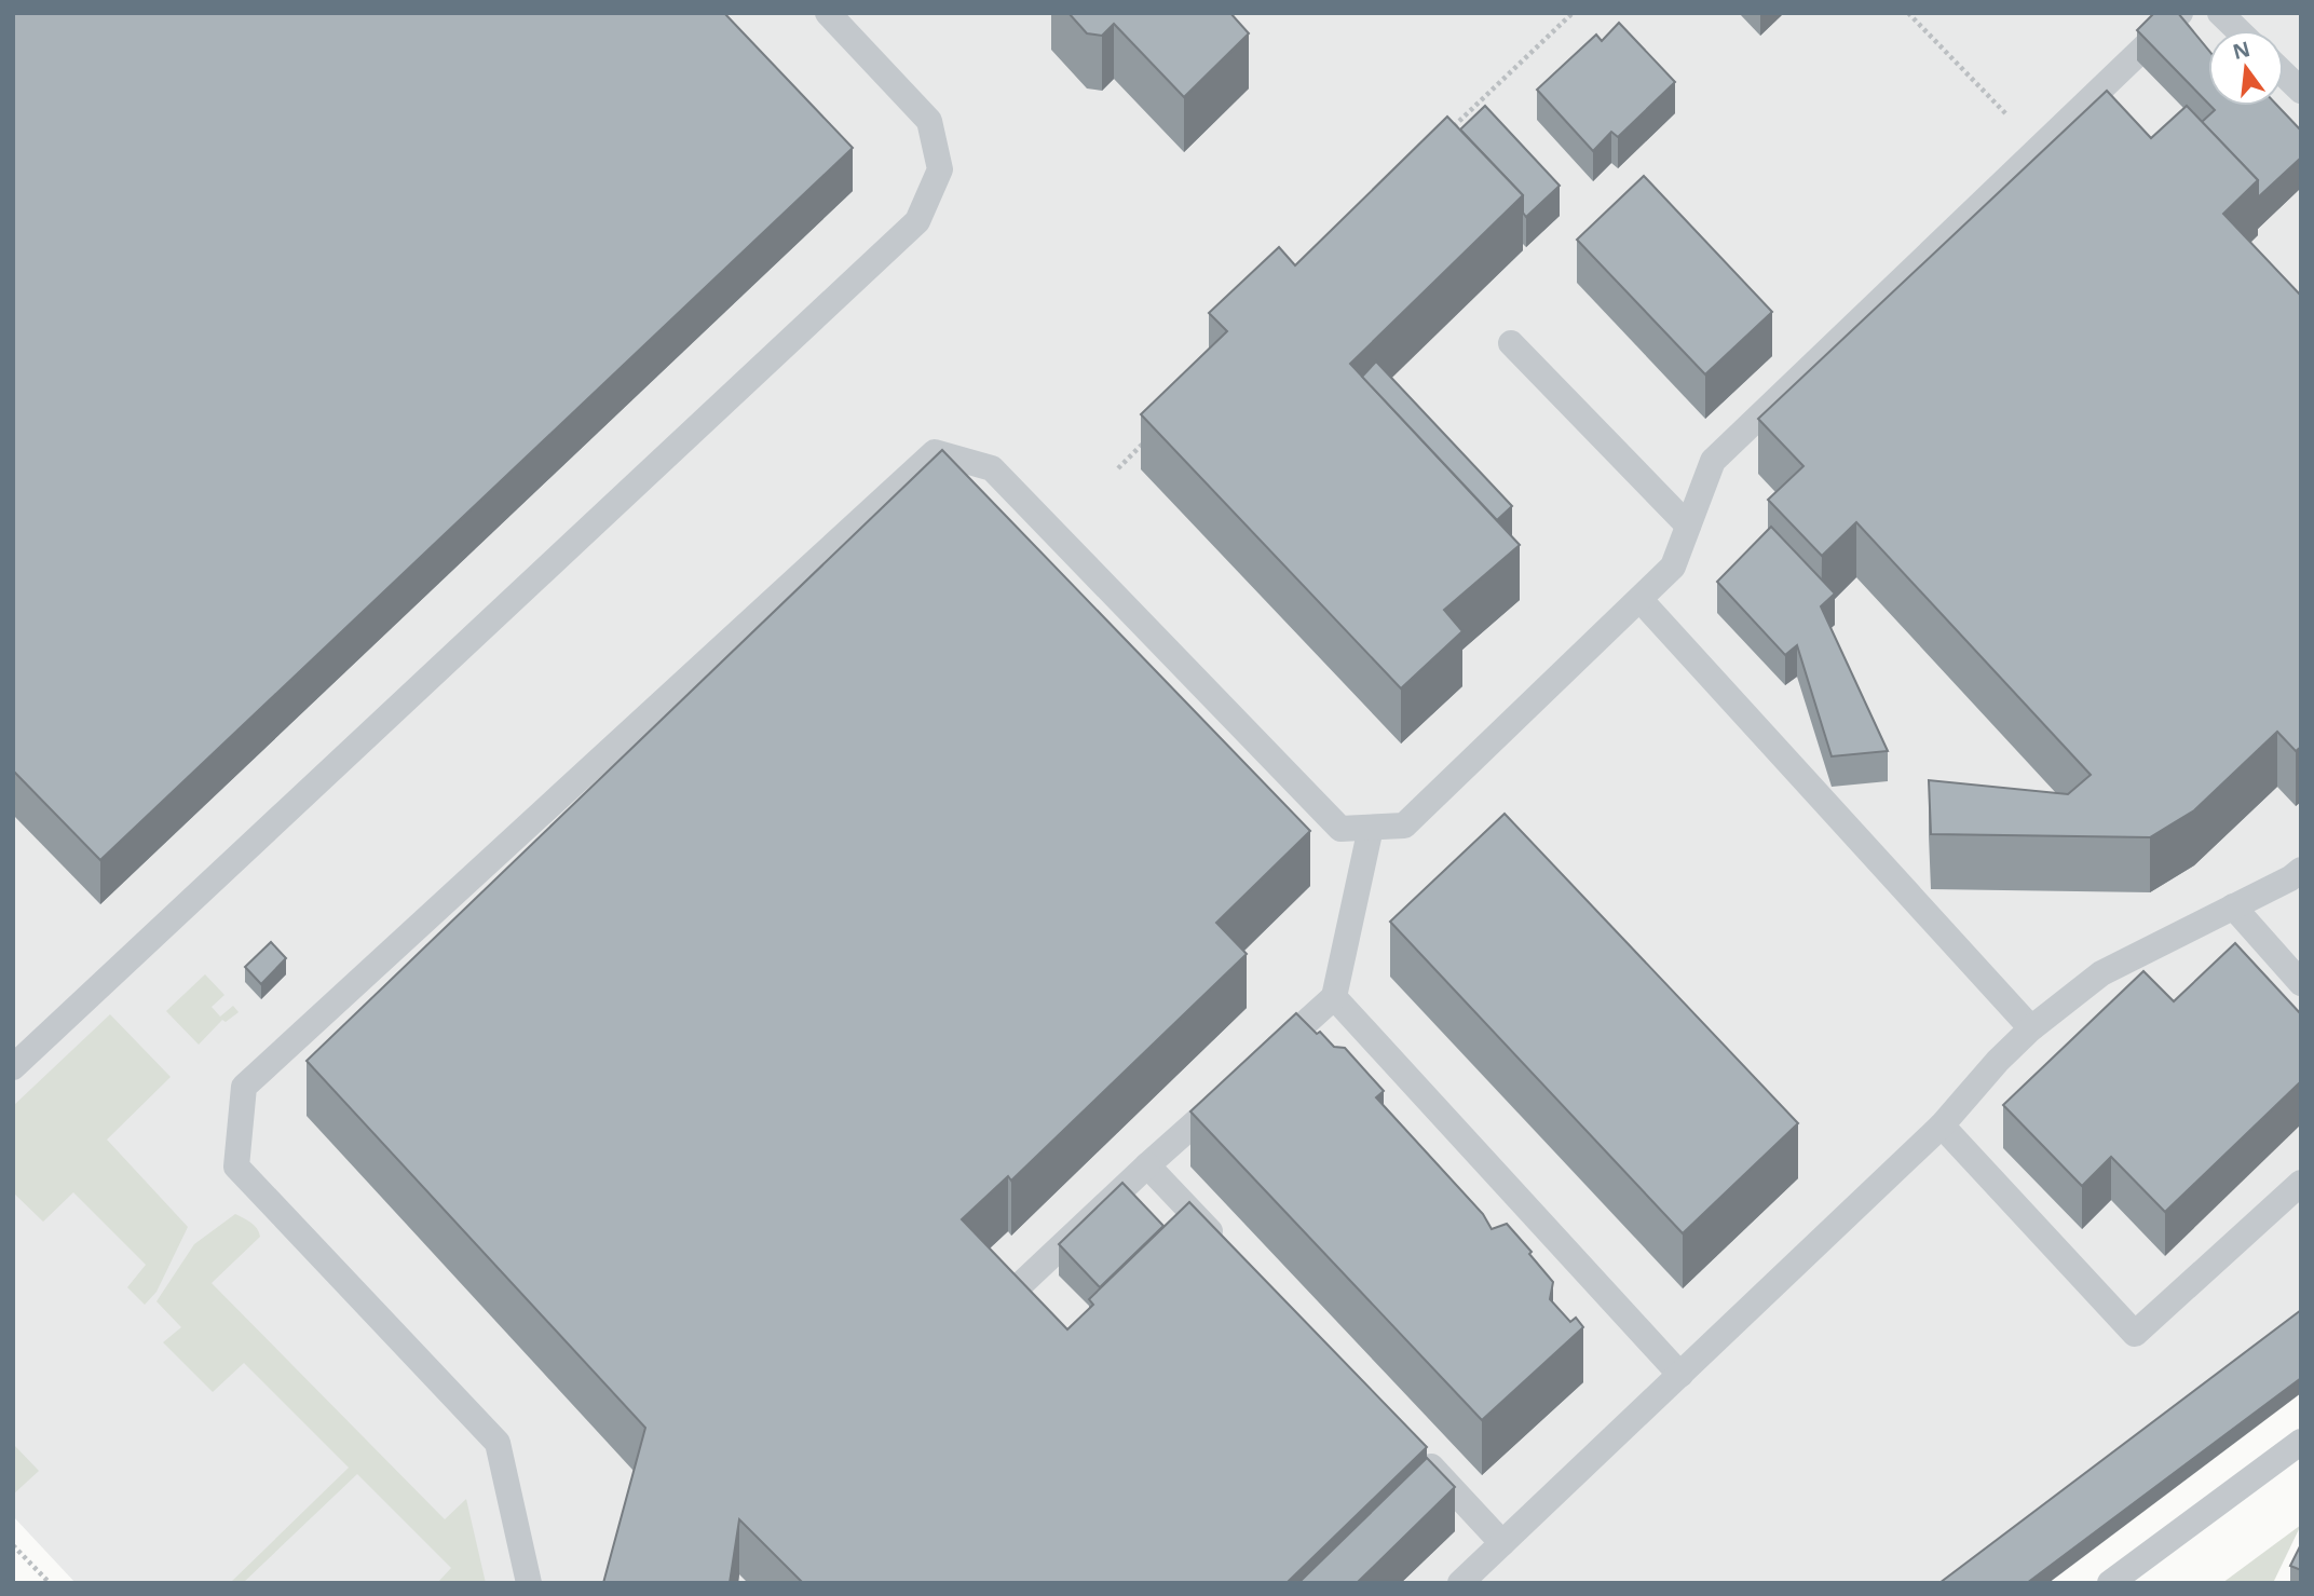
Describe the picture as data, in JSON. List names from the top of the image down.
{
  "north": "top"
}
